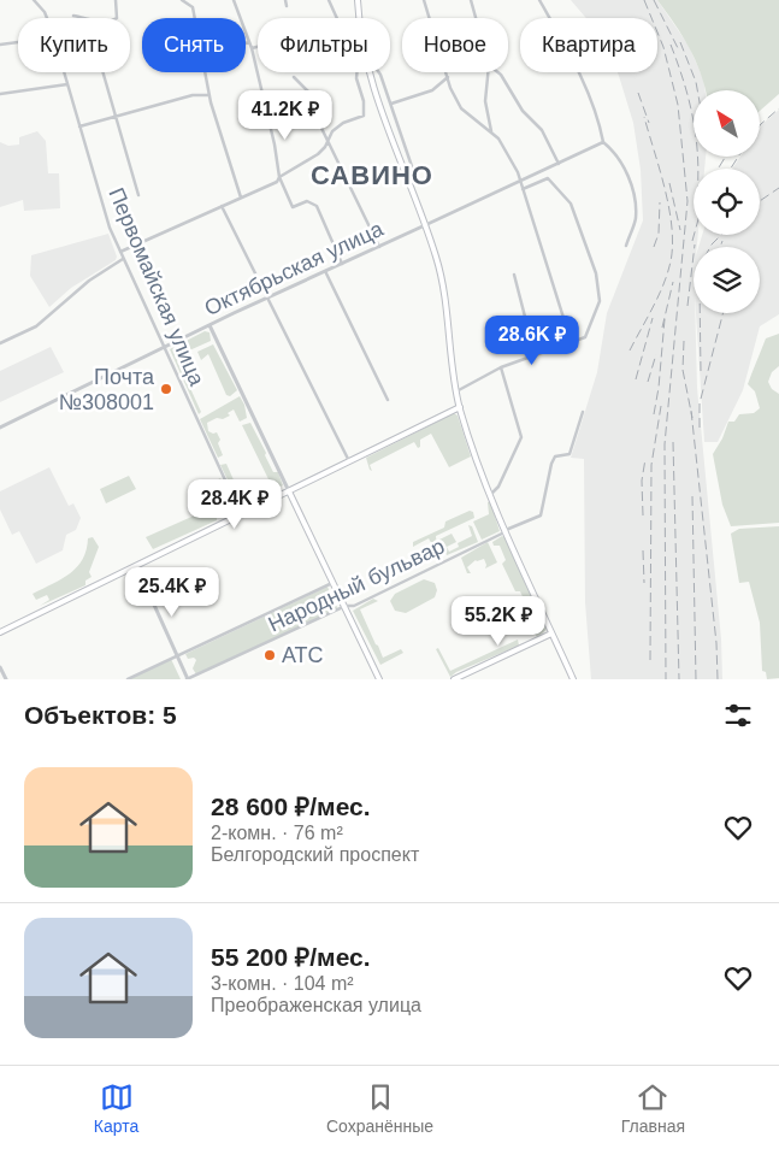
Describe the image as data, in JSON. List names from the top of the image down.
{
  "streets": {
    "street": ["Октябрьская улица", "Первомайская улица", "Народный бульвар"]
  },
  "crossings": [
    ["Октябрьская улица", "Первомайская улица"]
  ],
  "districts": ["САВИНО"],
  "places": ["Почта №308001", "АТС"],
  "north": "top left",
  "page": {
    "chip": [
      "Купить",
      "Снять",
      "Фильтры",
      "Новое",
      "Квартира"
    ],
    "price": [
      "41.2K ₽",
      "28.6K ₽",
      "28.4K ₽",
      "25.4K ₽",
      "55.2K ₽"
    ],
    "heading": "Объектов: 5",
    "list": [
      {
        "name": "28 600 ₽/мес.",
        "note": "2-комн. · 76 m² · Белгородский проспект"
      },
      {
        "name": "55 200 ₽/мес.",
        "note": "3-комн. · 104 m² · Преображенская улица"
      }
    ],
    "tabs": ["Карта", "Сохранённые", "Главная"]
  }
}
